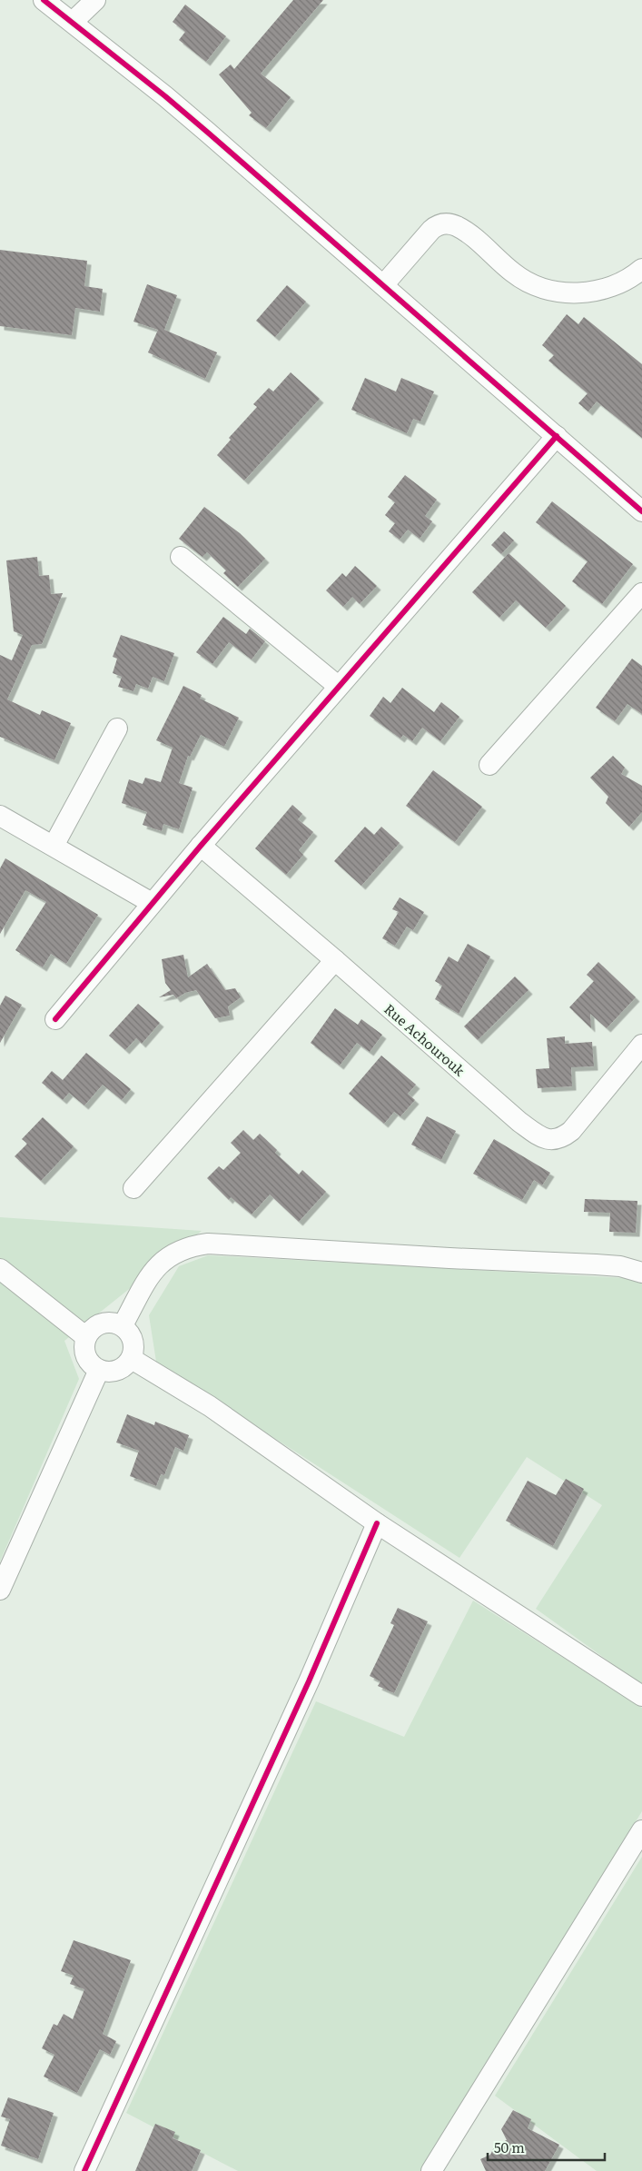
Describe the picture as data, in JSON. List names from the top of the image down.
{
  "streets": {
    "street": ["Rue Achourouk"]
  },
  "scale_bar": "50 m"
}
